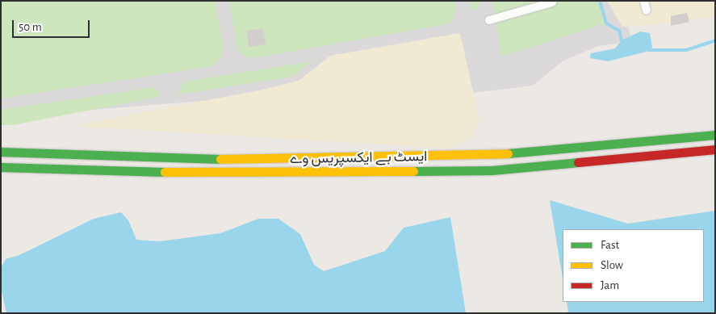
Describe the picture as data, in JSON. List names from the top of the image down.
{
  "streets": {
    "main road": ["ایسٹ بے ایکسپریس وے"]
  },
  "legend": ["Fast", "Slow", "Jam"],
  "scale_bar": "50 m"
}
